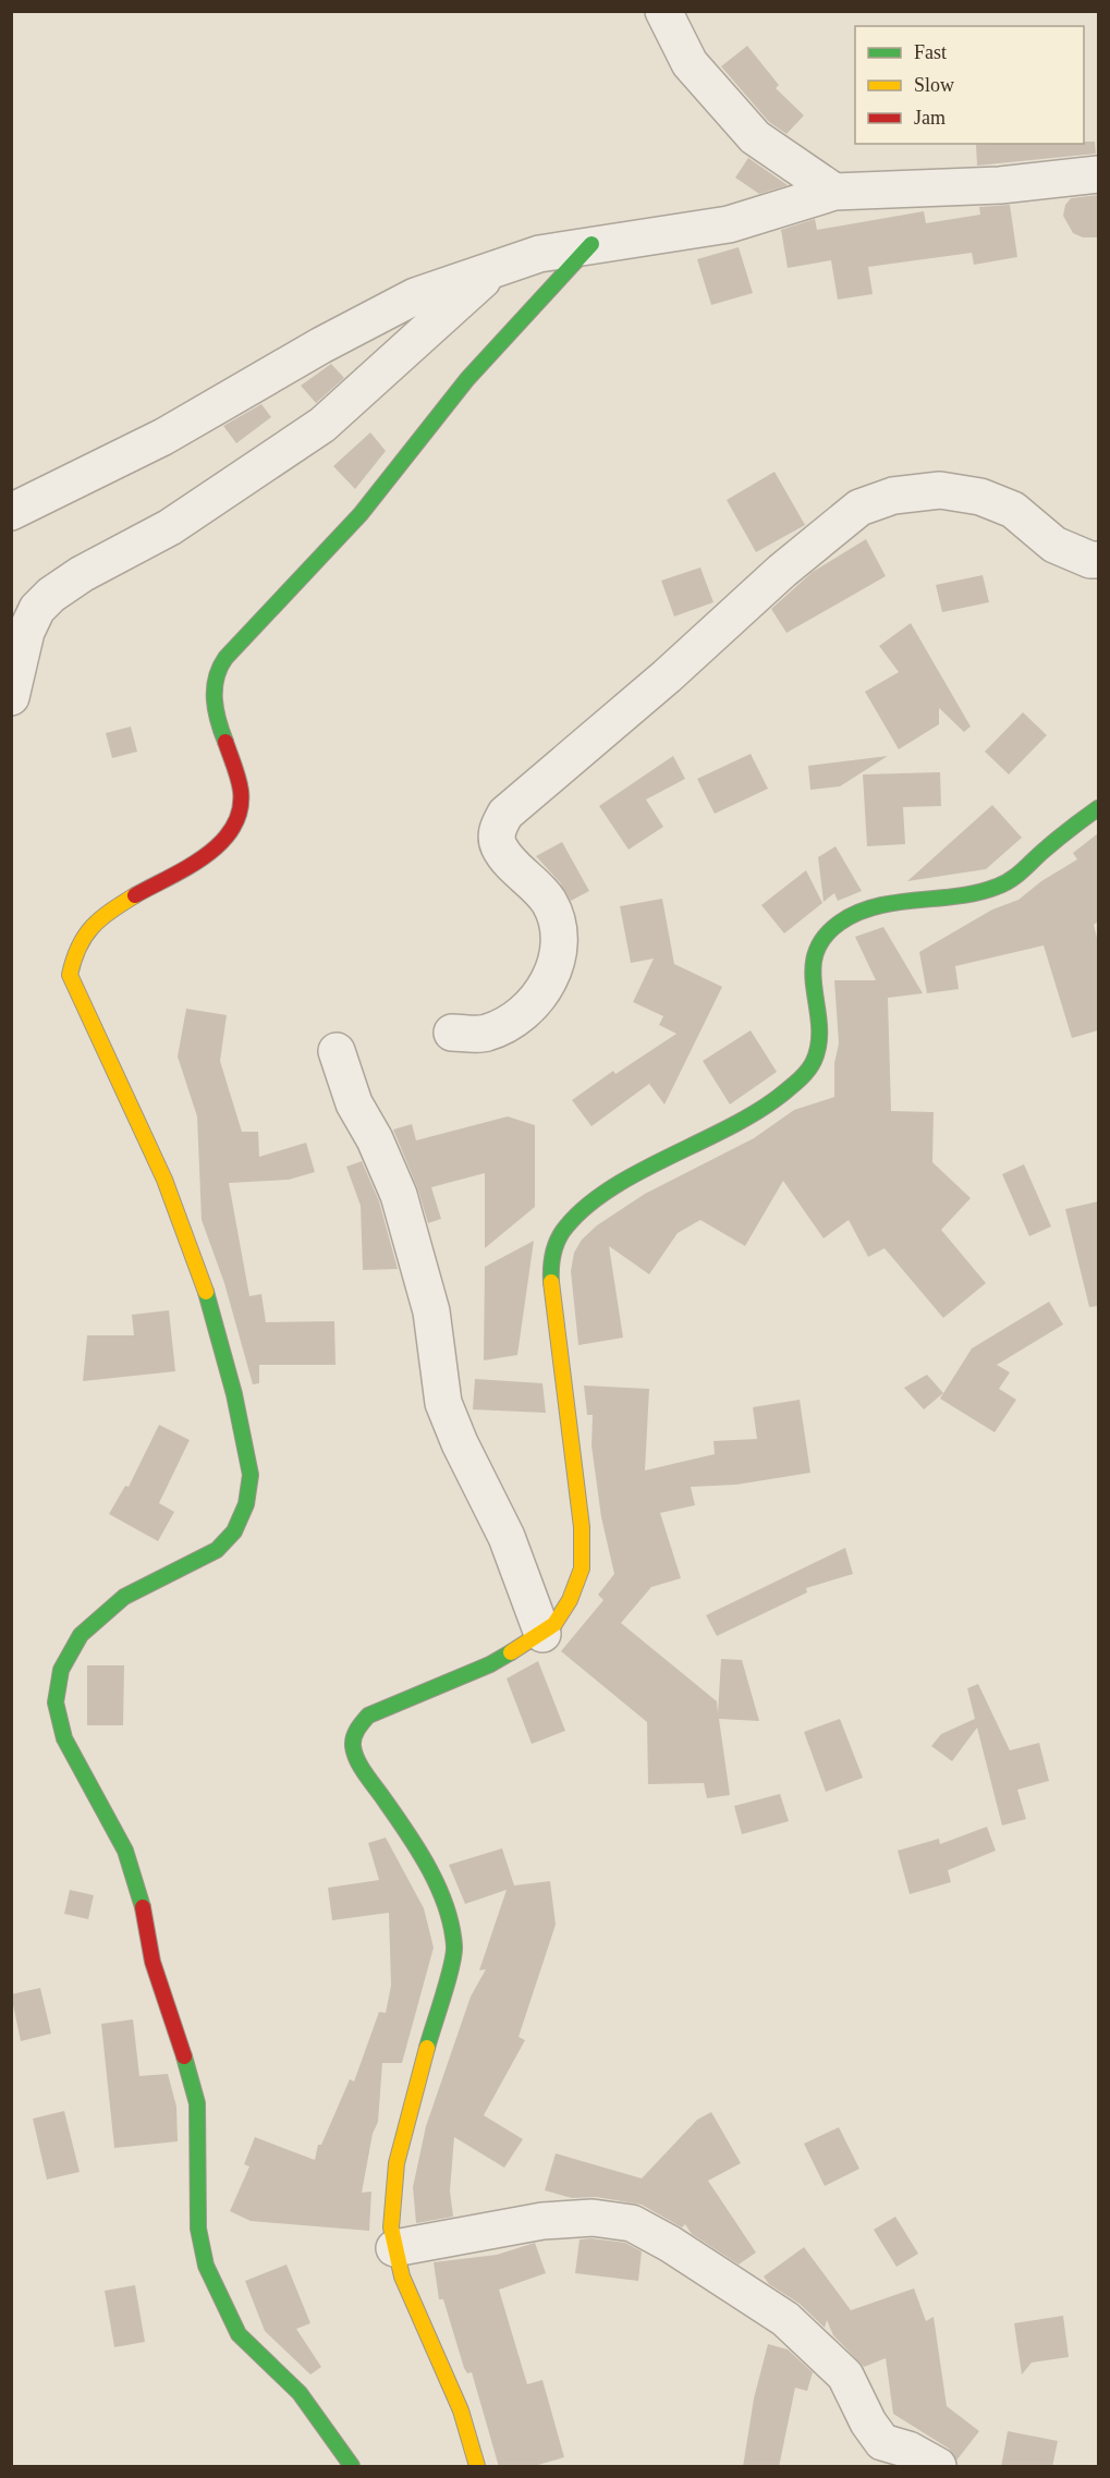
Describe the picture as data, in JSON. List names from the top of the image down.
{
  "legend": ["Fast", "Slow", "Jam"]
}
